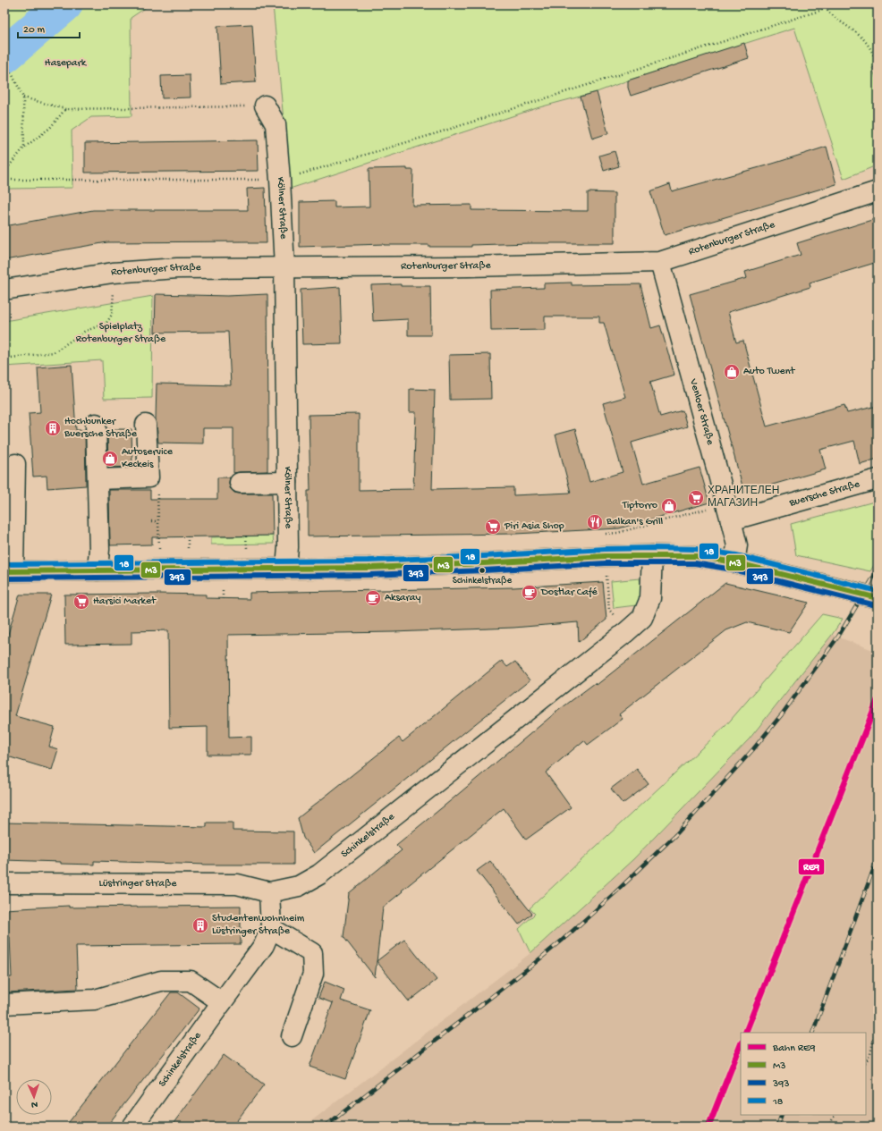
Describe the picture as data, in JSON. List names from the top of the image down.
{
  "streets": {
    "street": [
      "Kölner Straße",
      "Rotenburger Straße",
      "Venloer Straße",
      "Buersche Straße",
      "Schinkelstraße",
      "Lüstringer Straße"
    ]
  },
  "crossings": [
    ["Kölner Straße", "Rotenburger Straße"],
    ["Rotenburger Straße", "Venloer Straße"],
    ["Venloer Straße", "Buersche Straße"],
    ["Schinkelstraße", "Lüstringer Straße"]
  ],
  "parks": ["Hasepark", "Spielplatz Rotenburger Straße"],
  "places": {
    "shop": ["Auto Twent", "Autoservice Keckeis", "Tiptorro"],
    "building": ["Hochbunker Buersche Straße", "Studentenwohnheim Lüstringer Straße"],
    "supermarket": ["ХРАНИТЕЛЕН МАГАЗИН", "Piri Asia Shop", "Harsici Market"],
    "restaurant": ["Balkan's Grill"],
    "other": ["Schinkelstraße"],
    "cafe": ["Dostlar Café", "Aksaray"]
  },
  "lines": [
    "transit line 18",
    "transit line M3",
    "transit line 393",
    "rail line RE9"
  ],
  "legend": [
    "Bahn RE9",
    "M3",
    "393",
    "18"
  ],
  "scale_bar": "20 m",
  "north": "bottom"
}
